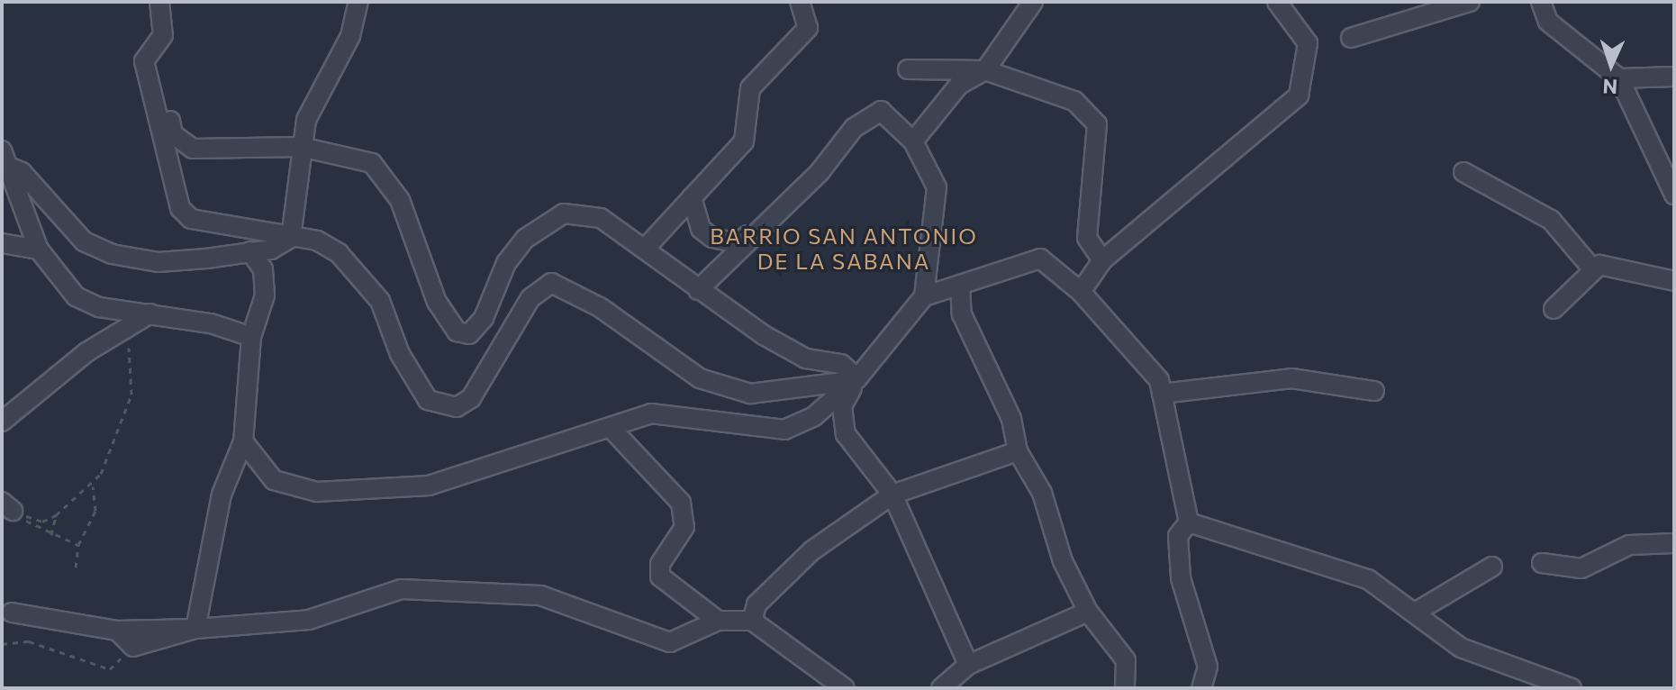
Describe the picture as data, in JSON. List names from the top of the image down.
{
  "districts": ["BARRIO SAN ANTONIO DE LA SABANA"],
  "north": "bottom"
}
